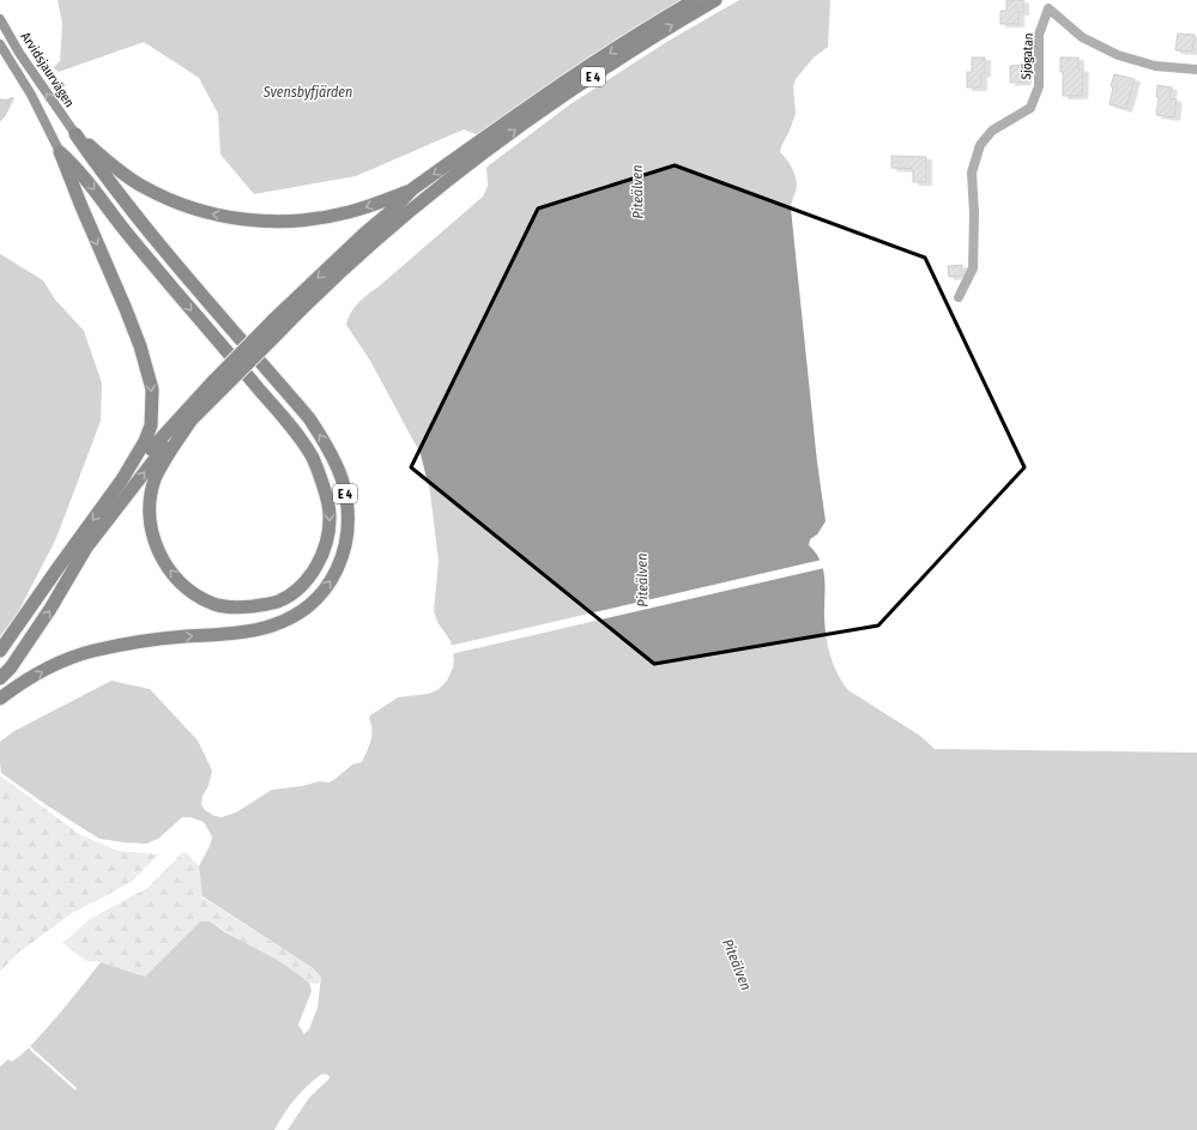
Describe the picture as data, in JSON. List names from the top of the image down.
{
  "streets": {
    "highway": ["E 4"],
    "main road": ["Arvidsjaurvägen"],
    "street": ["Sjögatan"]
  },
  "crossings": [
    ["Arvidsjaurvägen", "E 4"]
  ],
  "water": ["Svensbyfjärden", "Piteälven"]
}
